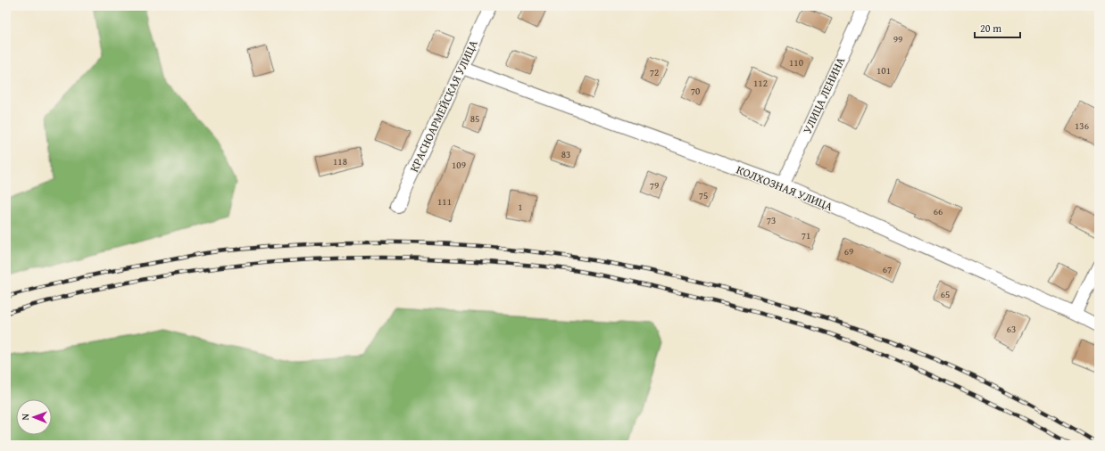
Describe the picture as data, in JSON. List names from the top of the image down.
{
  "streets": {
    "street": ["УЛИЦА ЛЕНИНА", "КРАСНОАРМЕЙСКАЯ УЛИЦА", "КОЛХОЗНАЯ УЛИЦА"]
  },
  "crossings": [
    ["УЛИЦА ЛЕНИНА", "КОЛХОЗНАЯ УЛИЦА"],
    ["КРАСНОАРМЕЙСКАЯ УЛИЦА", "КОЛХОЗНАЯ УЛИЦА"]
  ],
  "house_numbers": [
    "99",
    "110",
    "101",
    "72",
    "112",
    "70",
    "85",
    "136",
    "83",
    "118",
    "109",
    "79",
    "75",
    "111",
    "1",
    "66",
    "73",
    "71",
    "69",
    "67",
    "65",
    "63"
  ],
  "scale_bar": "20 m",
  "north": "left"
}
